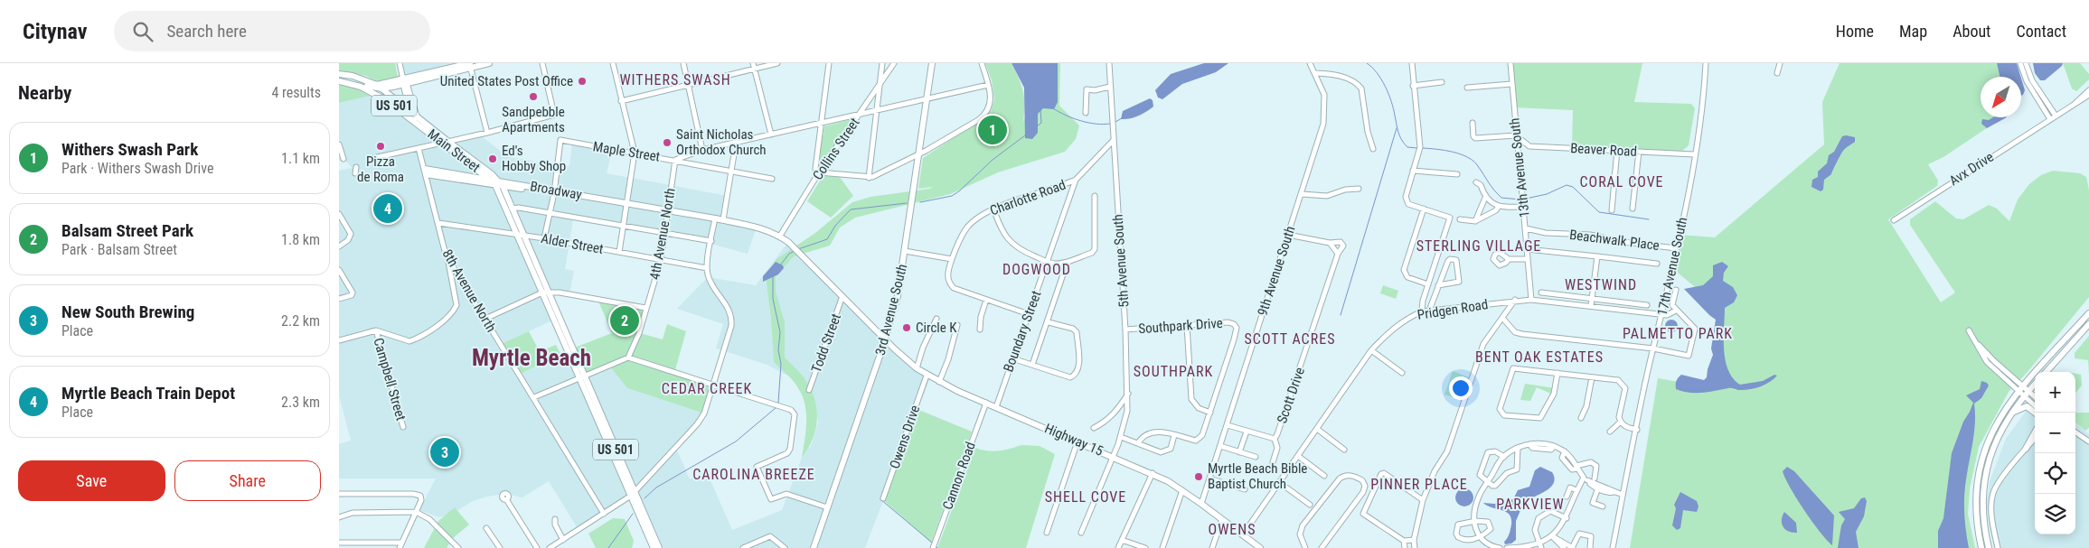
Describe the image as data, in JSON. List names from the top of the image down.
{
  "streets": {
    "main road": [
      "US 501",
      "Main Street",
      "Broadway",
      "3rd Avenue South",
      "Highway 15"
    ],
    "street": [
      "Collins Street",
      "Beaver Road",
      "Maple Street",
      "13th Avenue South",
      "Avx Drive",
      "Charlotte Road",
      "4th Avenue North",
      "Beachwalk Place",
      "Alder Street",
      "5th Avenue South",
      "17th Avenue South",
      "9th Avenue South",
      "8th Avenue North",
      "Pridgen Road",
      "Southpark Drive",
      "Boundary Street",
      "Todd Street",
      "Campbell Street",
      "Scott Drive",
      "Owens Drive",
      "Cannon Road"
    ]
  },
  "crossings": [
    ["US 501", "Main Street"],
    ["US 501", "Broadway"],
    ["US 501", "Alder Street"],
    ["Collins Street", "Broadway"],
    ["Beaver Road", "13th Avenue South"],
    ["Beaver Road", "17th Avenue South"],
    ["Main Street", "Broadway"],
    ["Maple Street", "Broadway"],
    ["Maple Street", "4th Avenue North"],
    ["13th Avenue South", "Beachwalk Place"],
    ["13th Avenue South", "Pridgen Road"],
    ["Broadway", "4th Avenue North"],
    ["Broadway", "8th Avenue North"],
    ["Broadway", "3rd Avenue South"],
    ["Broadway", "Todd Street"],
    ["Broadway", "Highway 15"],
    ["Charlotte Road", "Boundary Street"],
    ["4th Avenue North", "Alder Street"],
    ["Beachwalk Place", "17th Avenue South"],
    ["Alder Street", "8th Avenue North"],
    ["5th Avenue South", "Southpark Drive"],
    ["5th Avenue South", "Boundary Street"],
    ["5th Avenue South", "Highway 15"],
    ["17th Avenue South", "Pridgen Road"],
    ["9th Avenue South", "Scott Drive"],
    ["9th Avenue South", "Highway 15"],
    ["3rd Avenue South", "Highway 15"],
    ["Pridgen Road", "Highway 15"],
    ["Boundary Street", "Highway 15"],
    ["Owens Drive", "Highway 15"],
    ["Highway 15", "Cannon Road"]
  ],
  "districts": [
    "WITHERS SWASH",
    "CORAL COVE",
    "STERLING VILLAGE",
    "DOGWOOD",
    "WESTWIND",
    "PALMETTO PARK",
    "SCOTT ACRES",
    "BENT OAK ESTATES",
    "Myrtle Beach",
    "SOUTHPARK",
    "CEDAR CREEK",
    "CAROLINA BREEZE",
    "PINNER PLACE",
    "SHELL COVE",
    "PARKVIEW",
    "OWENS"
  ],
  "places": [
    "United States Post Office",
    "Sandpebble Apartments",
    "Saint Nicholas Orthodox Church",
    "Pizza de Roma",
    "Ed's Hobby Shop",
    "Circle K",
    "Myrtle Beach Bible Baptist Church"
  ],
  "north": "bottom left",
  "page": {
    "header": "Citynav",
    "search": "Search here",
    "nav": [
      "Home",
      "Map",
      "About",
      "Contact"
    ],
    "heading": ["Nearby", "4 results"],
    "pins": [
      "1",
      "4",
      "2",
      "3"
    ],
    "list": [
      {
        "mark": "1",
        "name": "Withers Swash Park",
        "note": "Park · Withers Swash Drive",
        "value": "1.1 km"
      },
      {
        "mark": "2",
        "name": "Balsam Street Park",
        "note": "Park · Balsam Street",
        "value": "1.8 km"
      },
      {
        "mark": "3",
        "name": "New South Brewing",
        "note": "Place",
        "value": "2.2 km"
      },
      {
        "mark": "4",
        "name": "Myrtle Beach Train Depot",
        "note": "Place",
        "value": "2.3 km"
      }
    ],
    "map_buttons": ["+", "−"],
    "buttons": ["Save", "Share"]
  }
}
